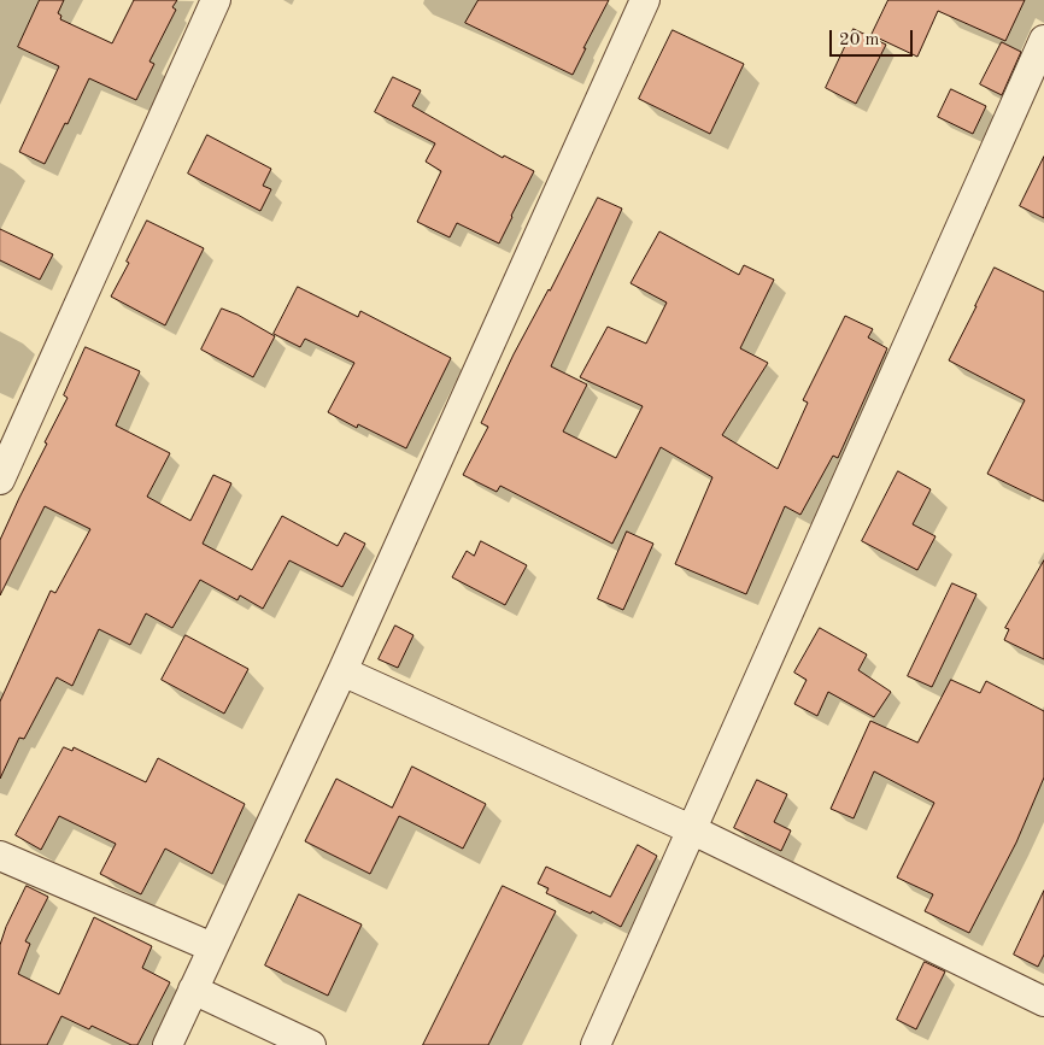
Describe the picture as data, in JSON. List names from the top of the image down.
{
  "scale_bar": "20 m"
}
